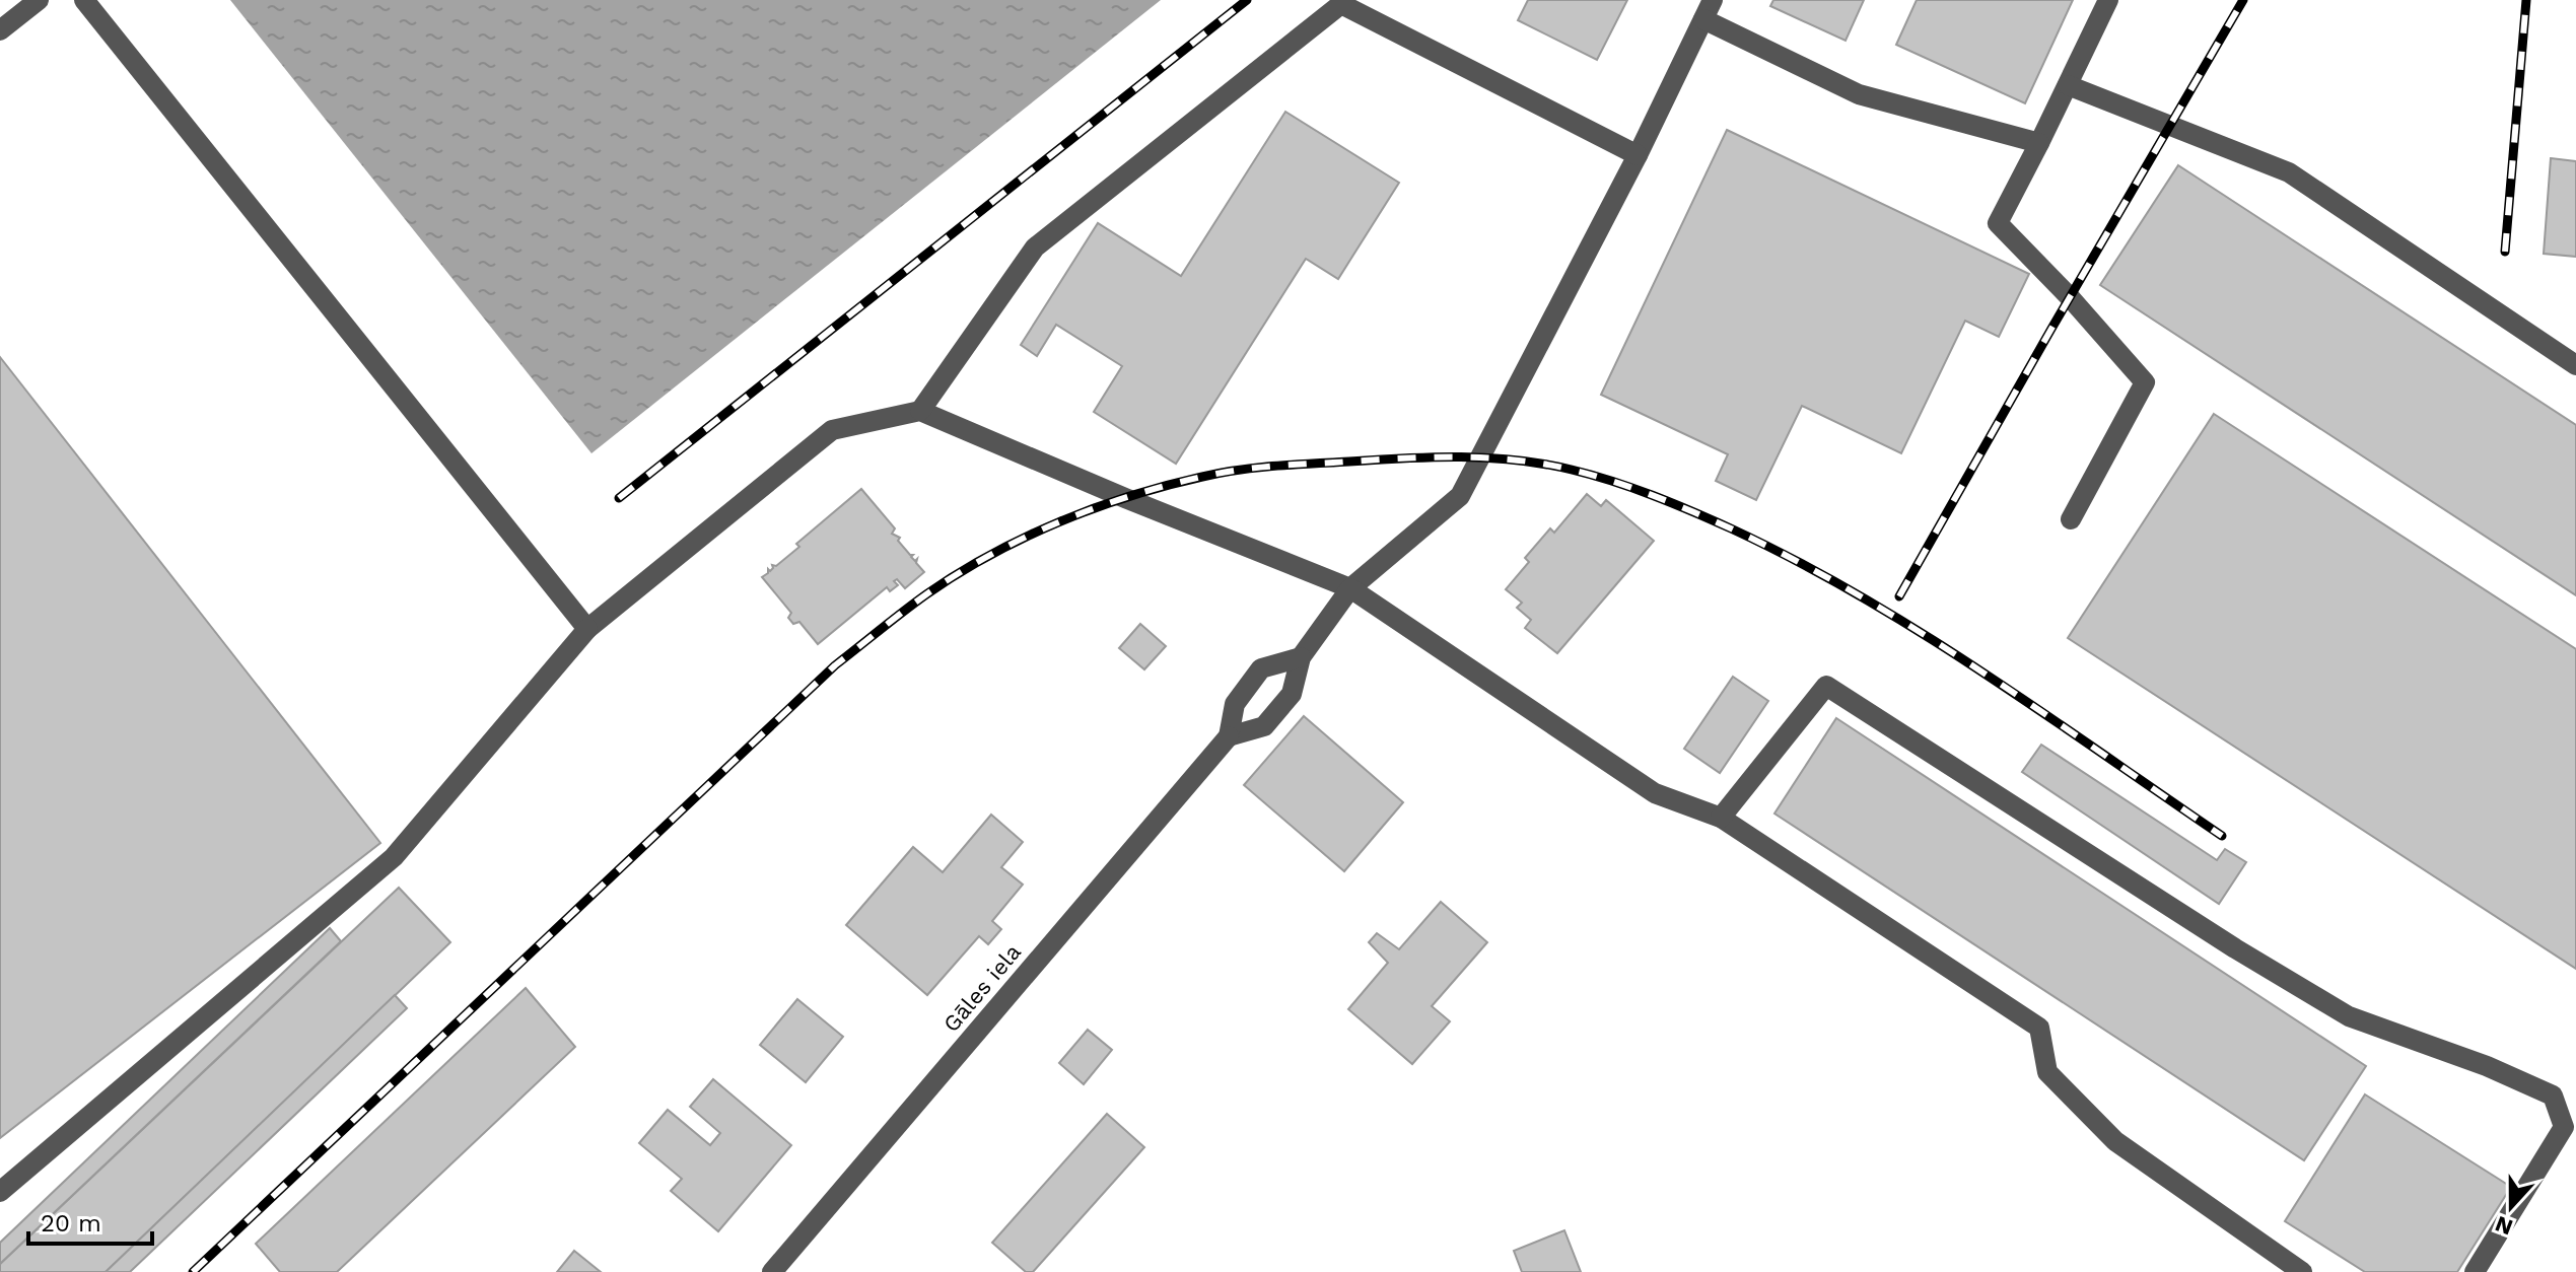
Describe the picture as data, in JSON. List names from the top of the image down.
{
  "streets": {
    "street": ["Gāles iela"]
  },
  "scale_bar": "20 m",
  "north": "bottom"
}
